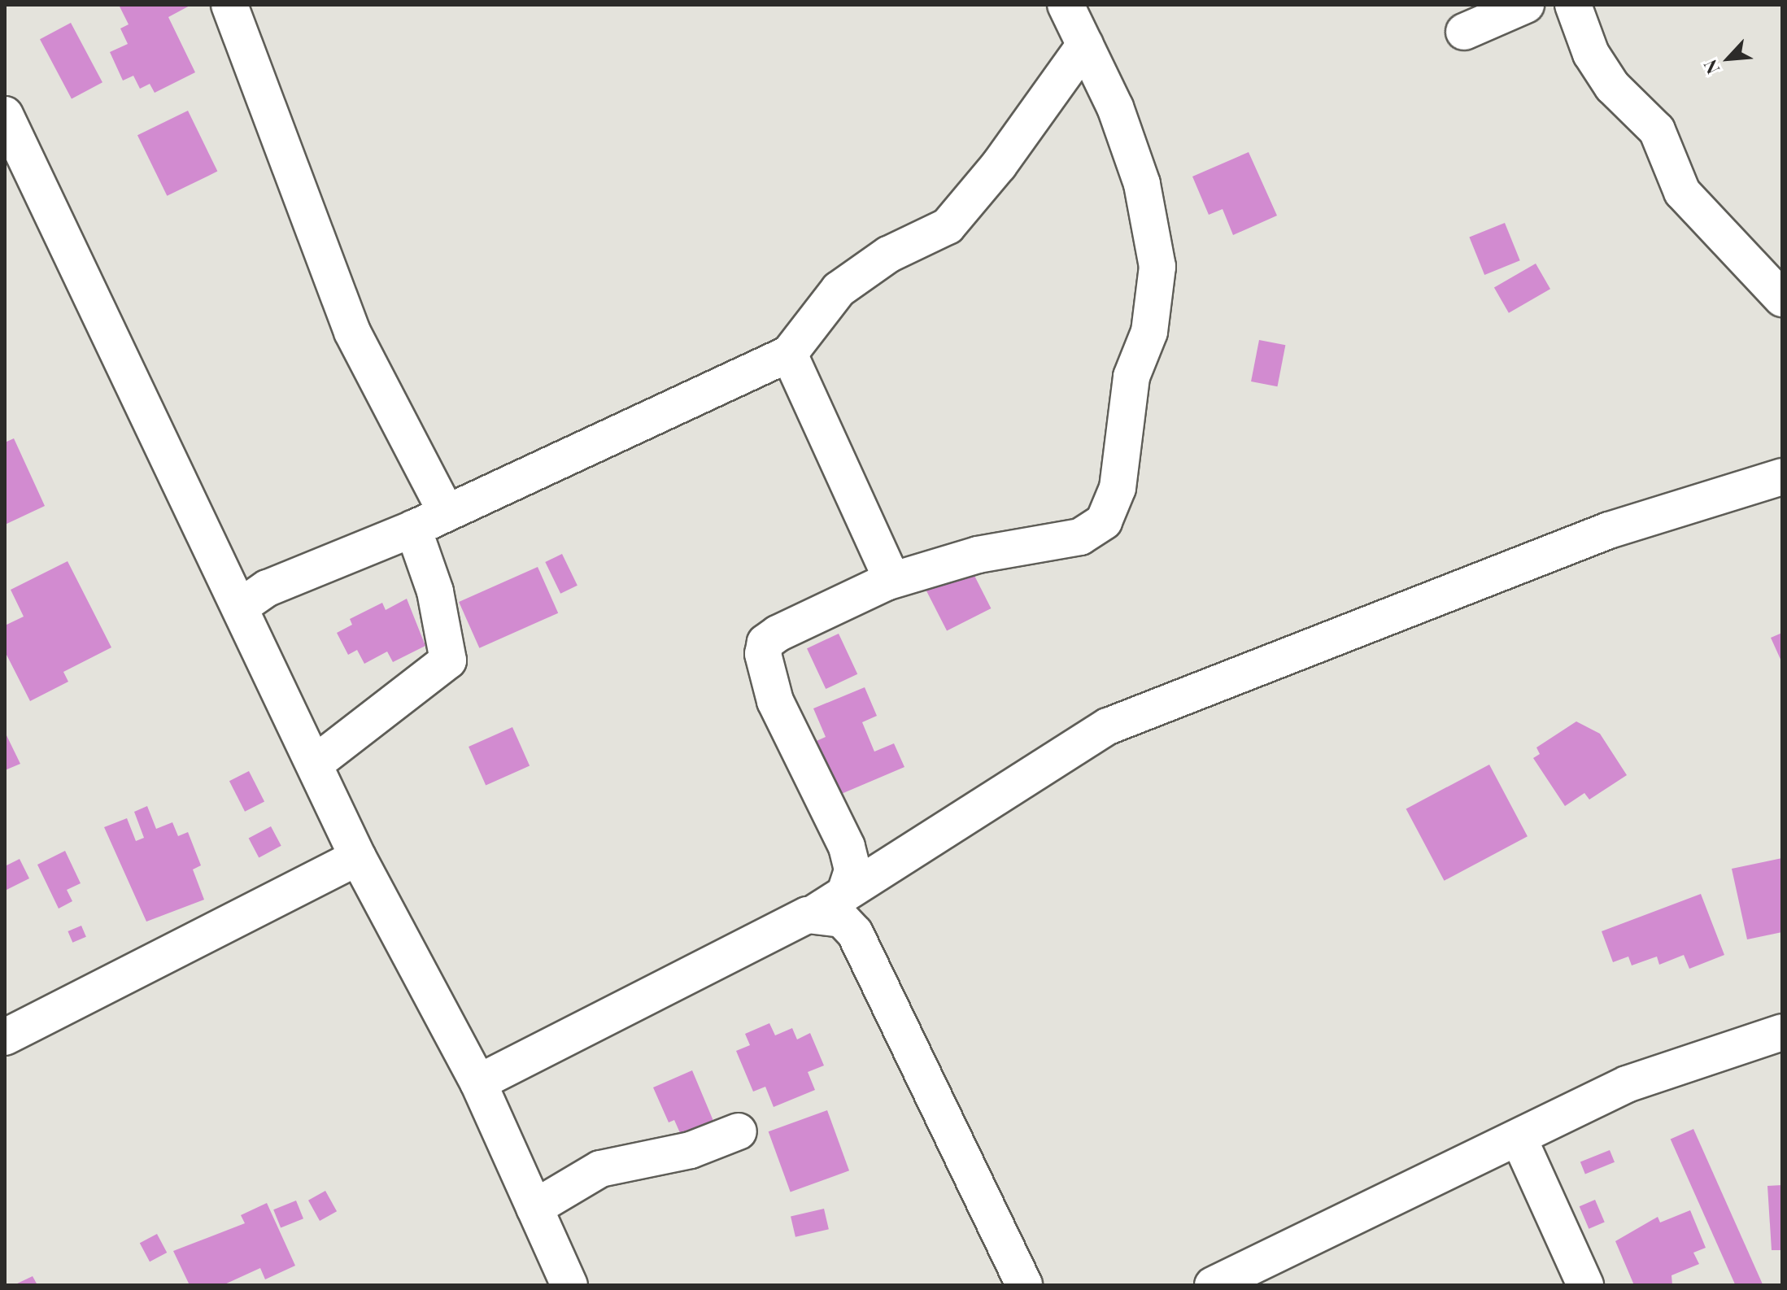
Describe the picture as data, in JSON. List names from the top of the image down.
{
  "north": "bottom left"
}
